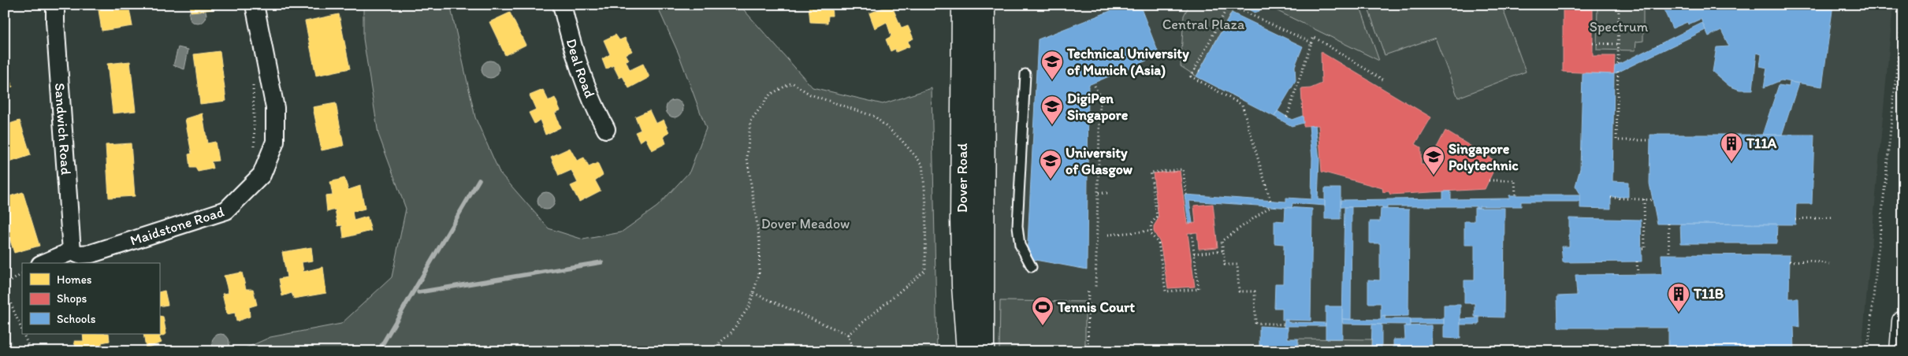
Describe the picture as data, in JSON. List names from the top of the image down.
{
  "streets": {
    "street": [
      "Deal Road",
      "Sandwich Road",
      "Dover Road",
      "Maidstone Road"
    ]
  },
  "crossings": [
    ["Sandwich Road", "Maidstone Road"]
  ],
  "parks": ["Central Plaza", "Spectrum", "Dover Meadow"],
  "places": {
    "school or university": [
      "Technical University of Munich (Asia)",
      "DigiPen Singapore",
      "Singapore Polytechnic",
      "University of Glasgow"
    ],
    "building": ["T11A", "T11B"],
    "sports": ["Tennis Court"]
  },
  "legend": ["Homes", "Shops", "Schools"]
}
